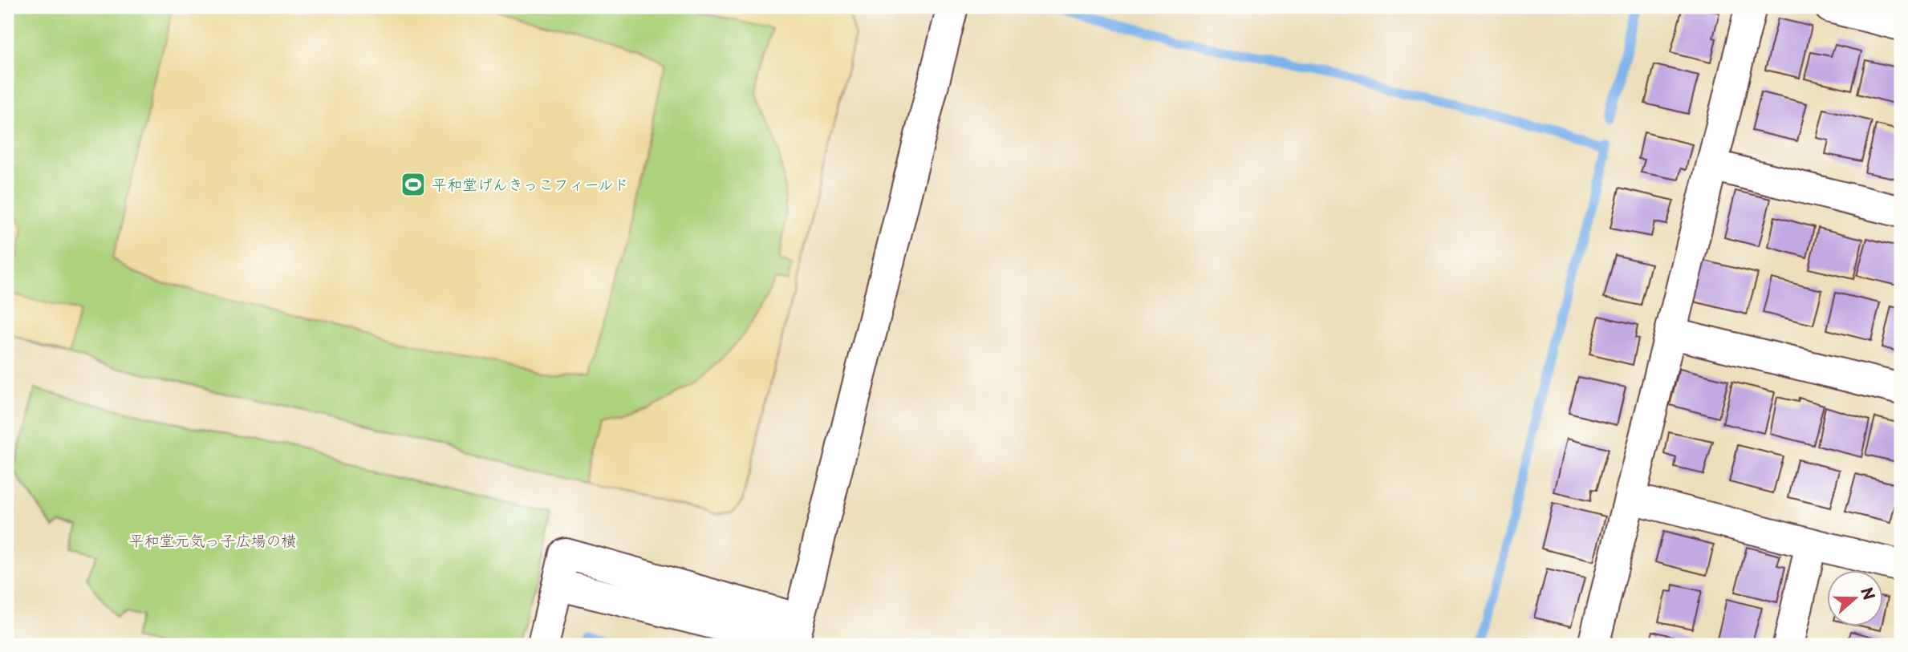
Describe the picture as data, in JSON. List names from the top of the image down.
{
  "parks": ["平和堂元気っ子広場の横"],
  "places": {
    "sports": ["平和堂げんきっこフィールド"]
  },
  "north": "right"
}
